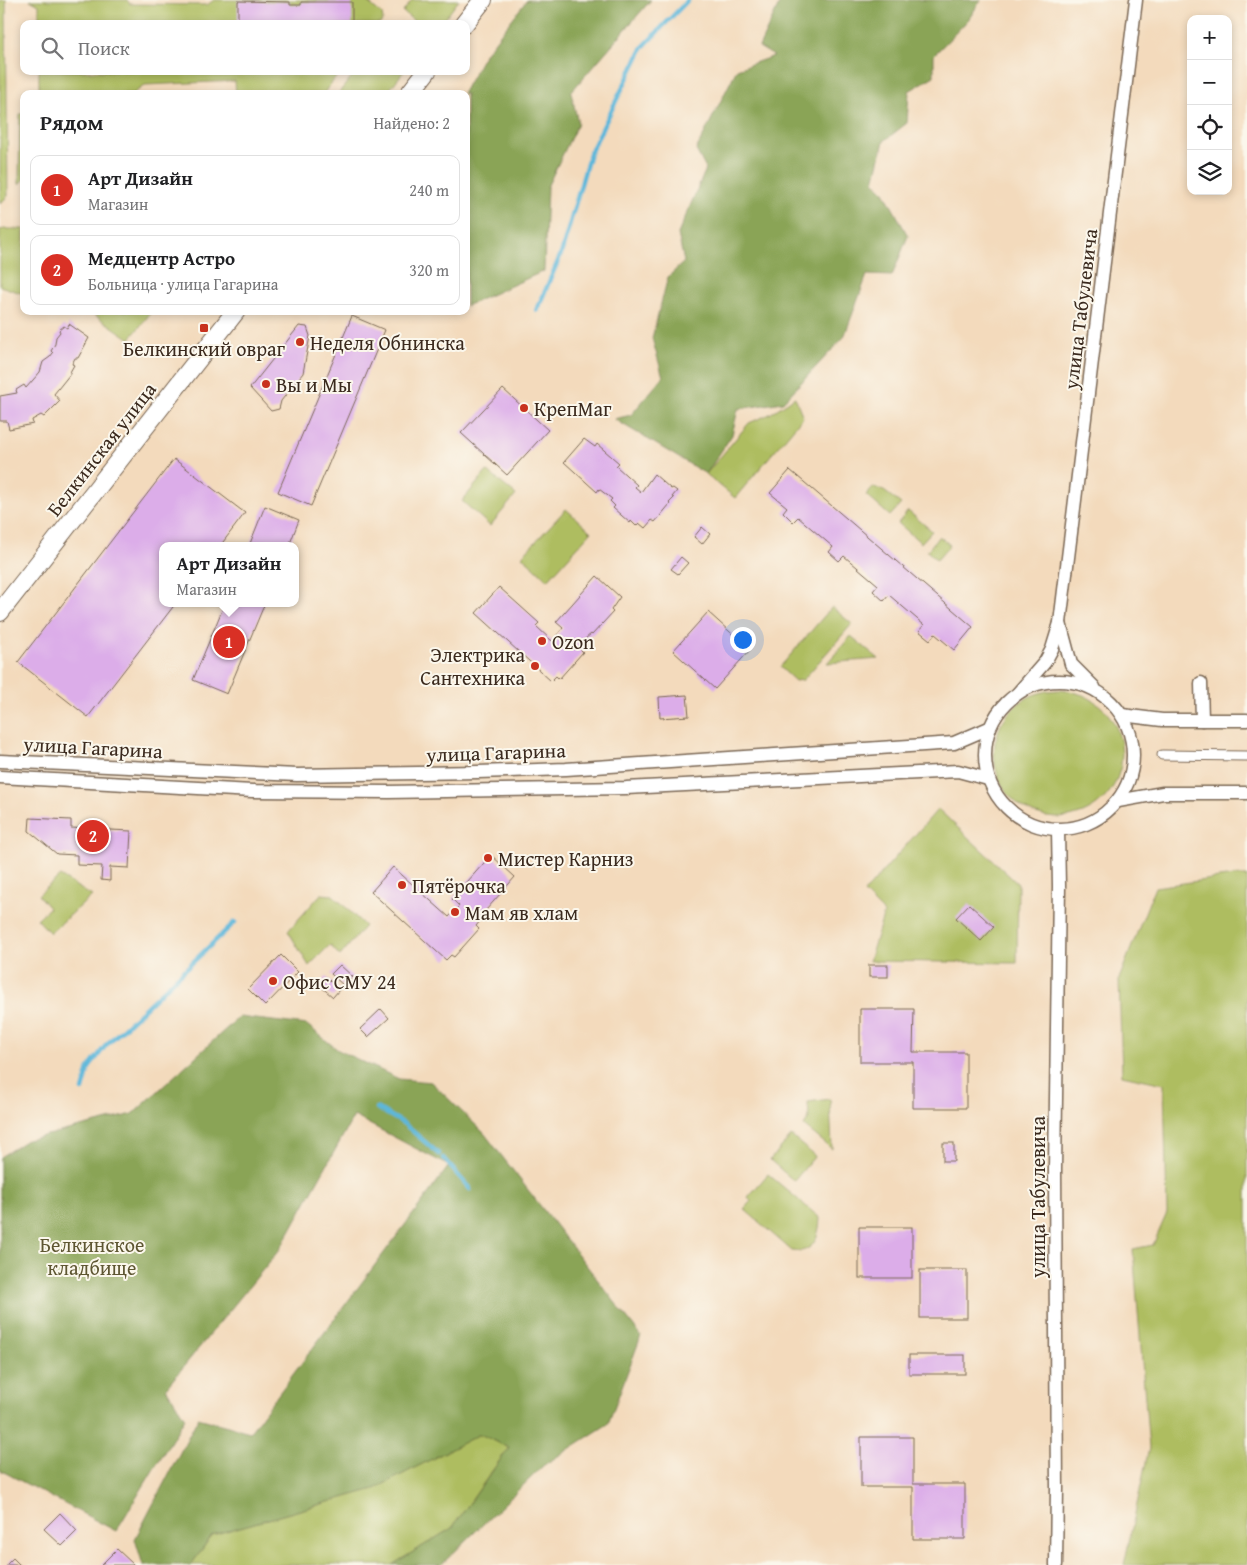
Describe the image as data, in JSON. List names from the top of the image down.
{
  "streets": {
    "main road": ["Белкинская улица"],
    "street": ["улица Табулевича", "улица Гагарина"]
  },
  "crossings": [
    ["улица Табулевича", "улица Гагарина"]
  ],
  "parks": ["Белкинское кладбище"],
  "places": {
    "transit": ["Белкинский овраг"],
    "other": [
      "Неделя Обнинска",
      "Вы и Мы",
      "КрепМаг",
      "Ozon",
      "Электрика Сантехника",
      "Мистер Карниз",
      "Пятёрочка",
      "Мам яв хлам",
      "Офис СМУ 24"
    ]
  },
  "page": {
    "map_buttons": ["+", "−"],
    "search": "Поиск",
    "heading": ["Рядом", "Найдено: 2"],
    "list": [
      {
        "mark": "1",
        "name": "Арт Дизайн",
        "note": "Магазин",
        "value": "240 m"
      },
      {
        "mark": "2",
        "name": "Медцентр Астро",
        "note": "Больница · улица Гагарина",
        "value": "320 m"
      }
    ],
    "popup": ["Арт Дизайн", "Магазин"],
    "pins": ["1", "2"]
  }
}
